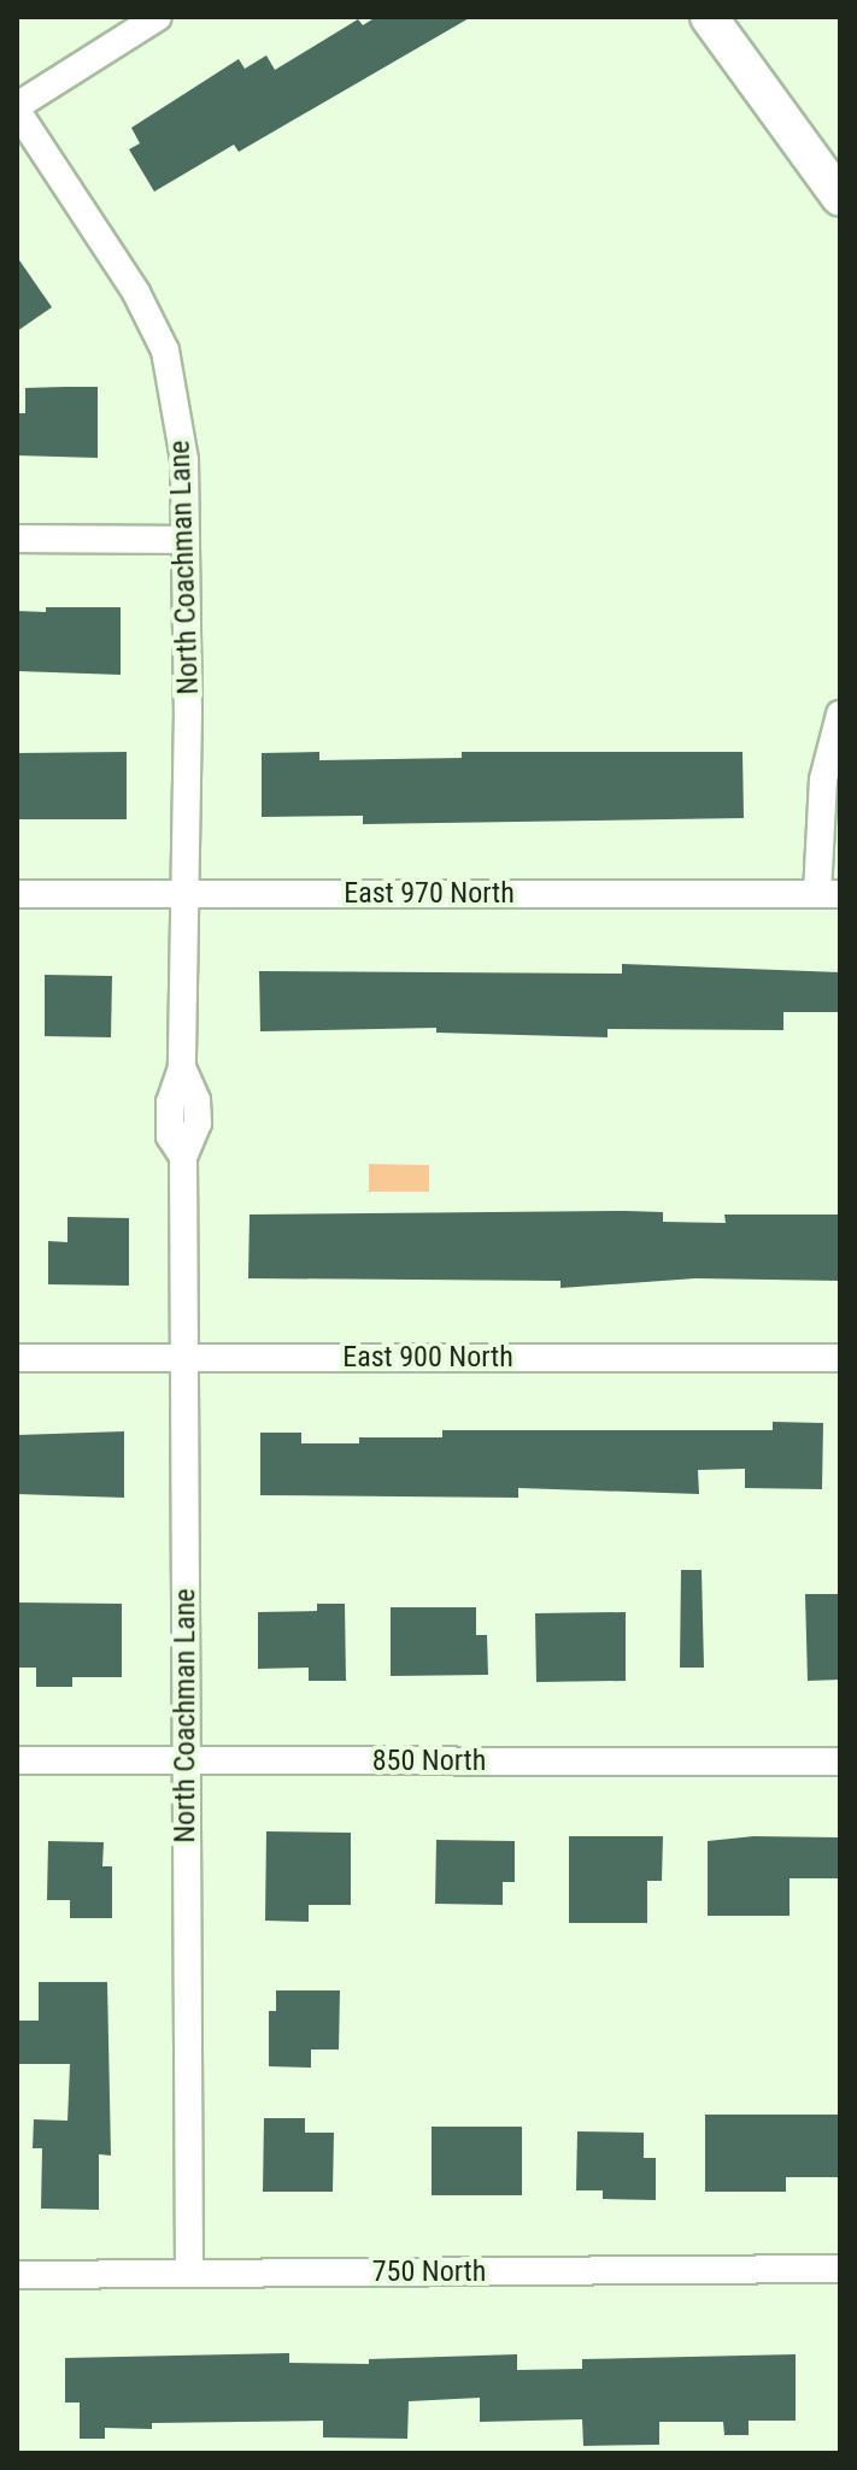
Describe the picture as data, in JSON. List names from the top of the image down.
{
  "streets": {
    "street": [
      "North Coachman Lane",
      "East 970 North",
      "East 900 North",
      "850 North",
      "750 North"
    ]
  },
  "crossings": [
    ["North Coachman Lane", "East 970 North"],
    ["North Coachman Lane", "East 900 North"],
    ["North Coachman Lane", "850 North"],
    ["North Coachman Lane", "750 North"]
  ]
}
